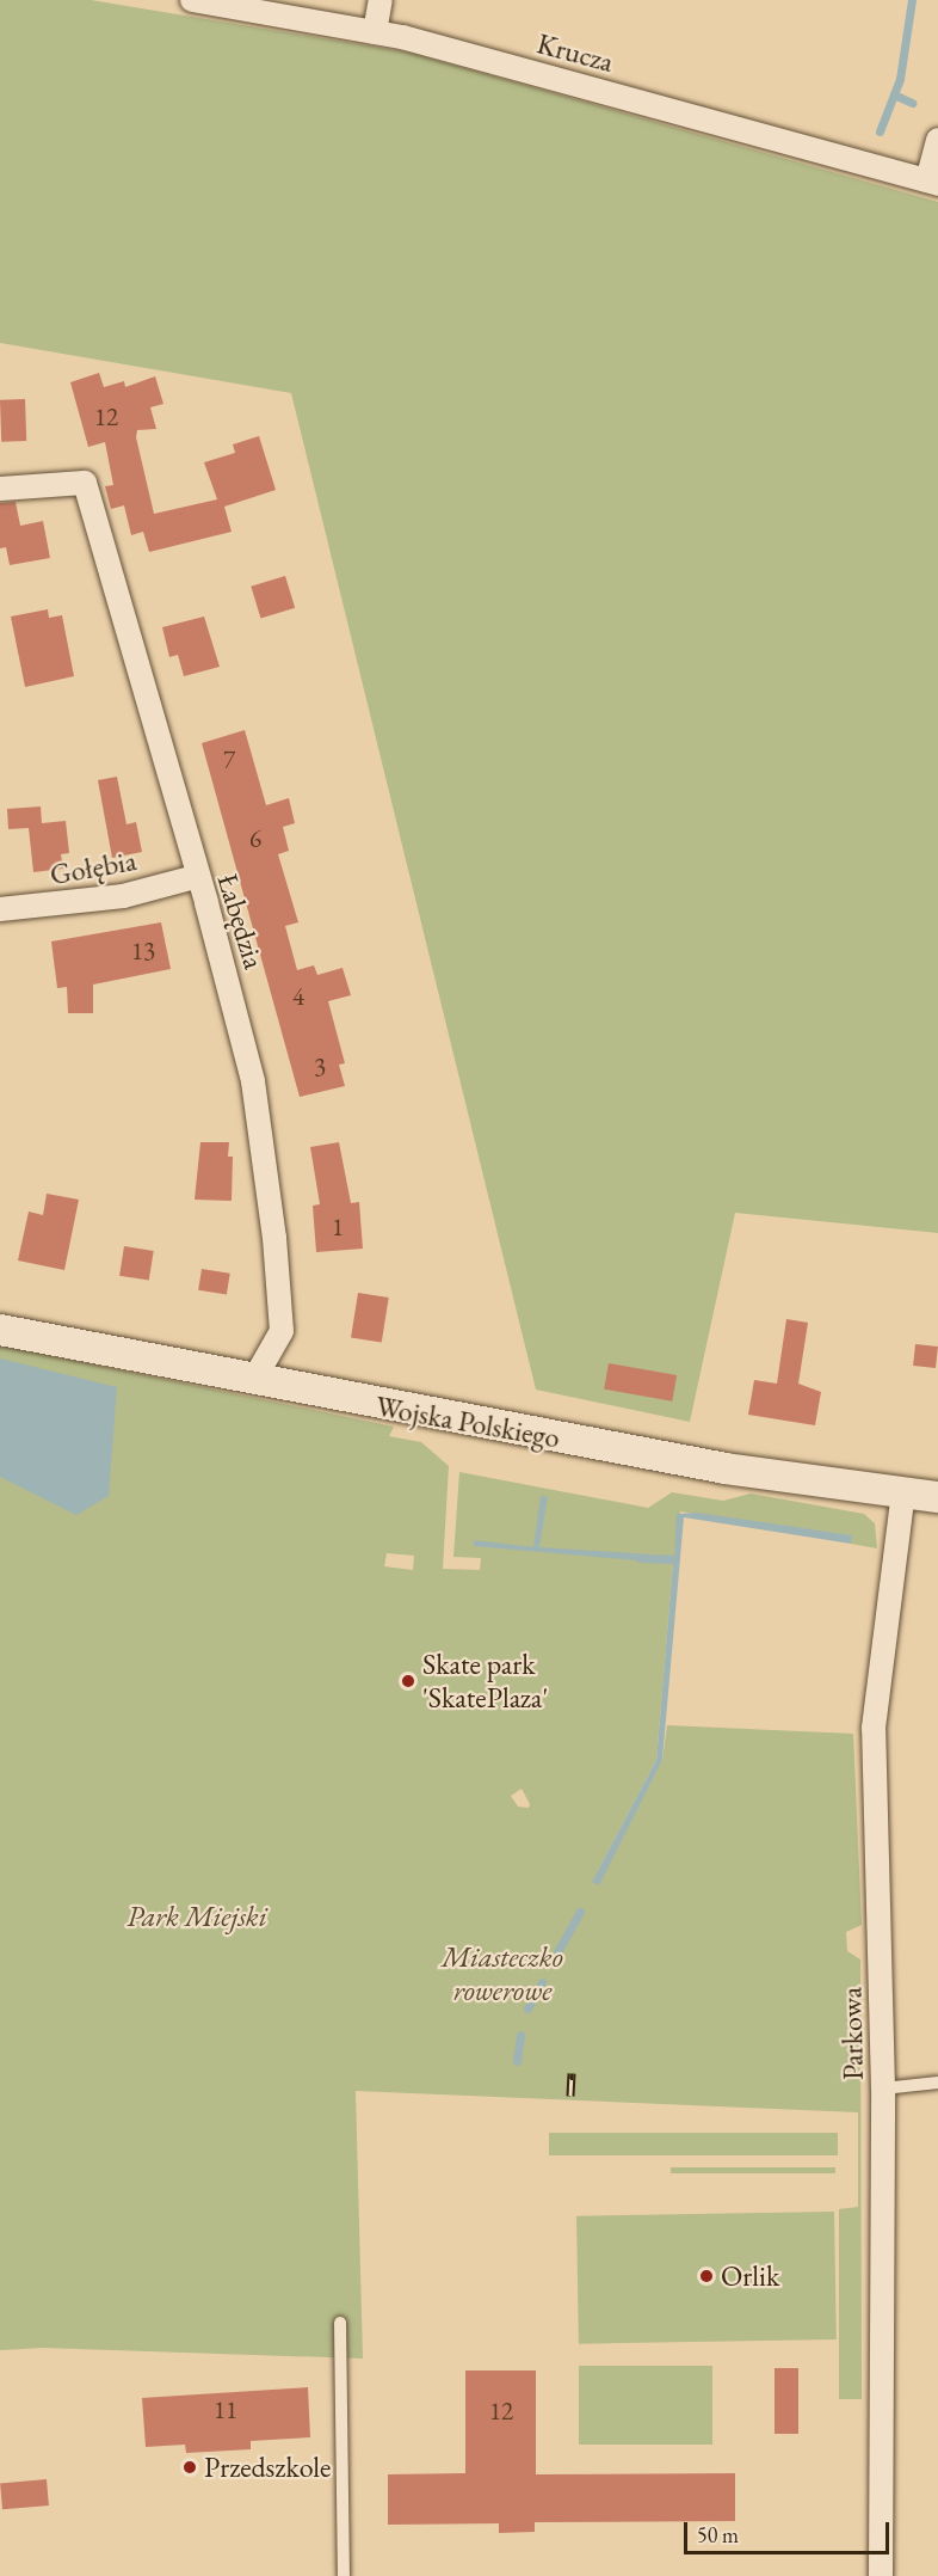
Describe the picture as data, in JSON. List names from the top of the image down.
{
  "streets": {
    "street": [
      "Krucza",
      "Gołębia",
      "Łabędzia",
      "Wojska Polskiego",
      "Parkowa"
    ]
  },
  "crossings": [
    ["Gołębia", "Łabędzia"],
    ["Łabędzia", "Wojska Polskiego"],
    ["Wojska Polskiego", "Parkowa"]
  ],
  "parks": ["Park Miejski", "Miasteczko rowerowe"],
  "places": ["Skate park 'SkatePlaza'", "Orlik", "Przedszkole"],
  "house_numbers": [
    "12",
    "7",
    "6",
    "13",
    "4",
    "3",
    "1",
    "11",
    "12"
  ],
  "scale_bar": "50 m"
}
